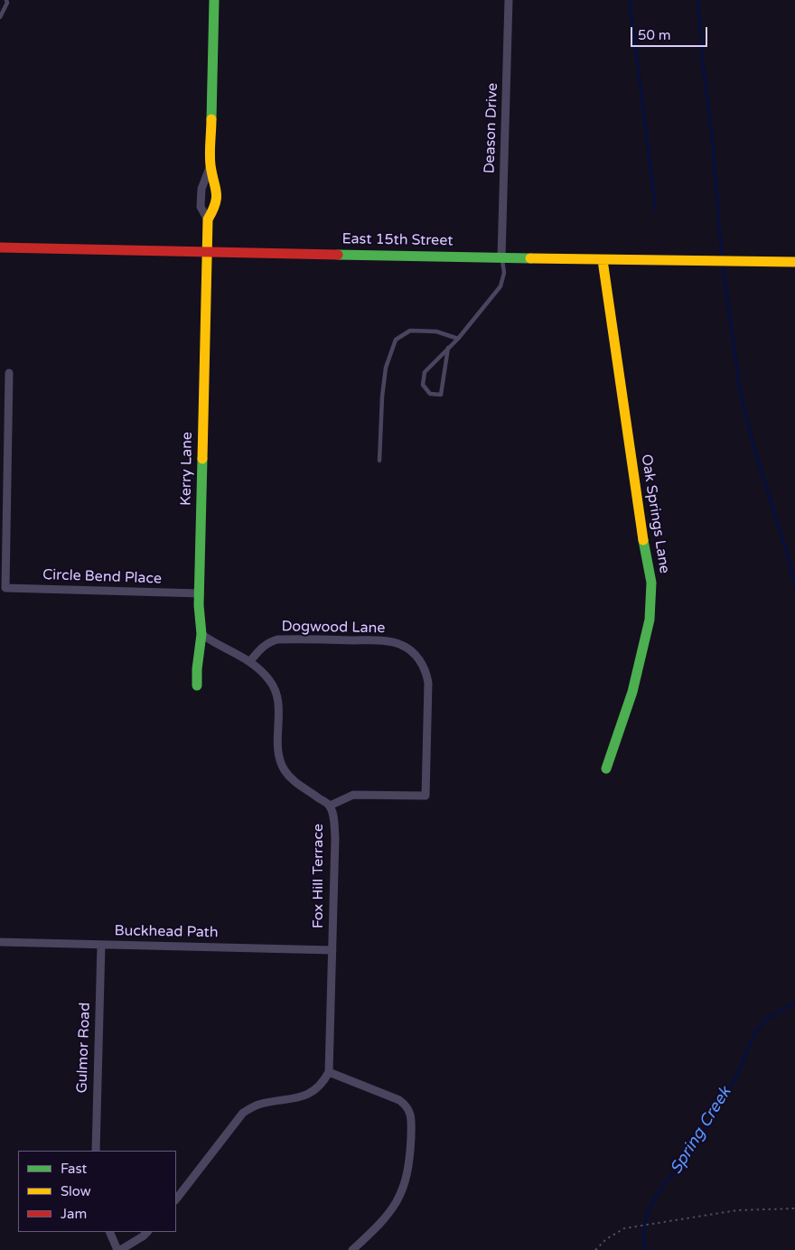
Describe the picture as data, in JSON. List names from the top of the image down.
{
  "streets": {
    "street": [
      "Deason Drive",
      "East 15th Street",
      "Kerry Lane",
      "Oak Springs Lane",
      "Circle Bend Place",
      "Dogwood Lane",
      "Fox Hill Terrace",
      "Buckhead Path",
      "Gulmor Road"
    ]
  },
  "crossings": [
    ["Deason Drive", "East 15th Street"],
    ["East 15th Street", "Kerry Lane"],
    ["East 15th Street", "Oak Springs Lane"],
    ["Kerry Lane", "Circle Bend Place"],
    ["Kerry Lane", "Fox Hill Terrace"],
    ["Dogwood Lane", "Fox Hill Terrace"],
    ["Fox Hill Terrace", "Buckhead Path"],
    ["Buckhead Path", "Gulmor Road"]
  ],
  "water": ["Spring Creek"],
  "legend": ["Fast", "Slow", "Jam"],
  "scale_bar": "50 m"
}
